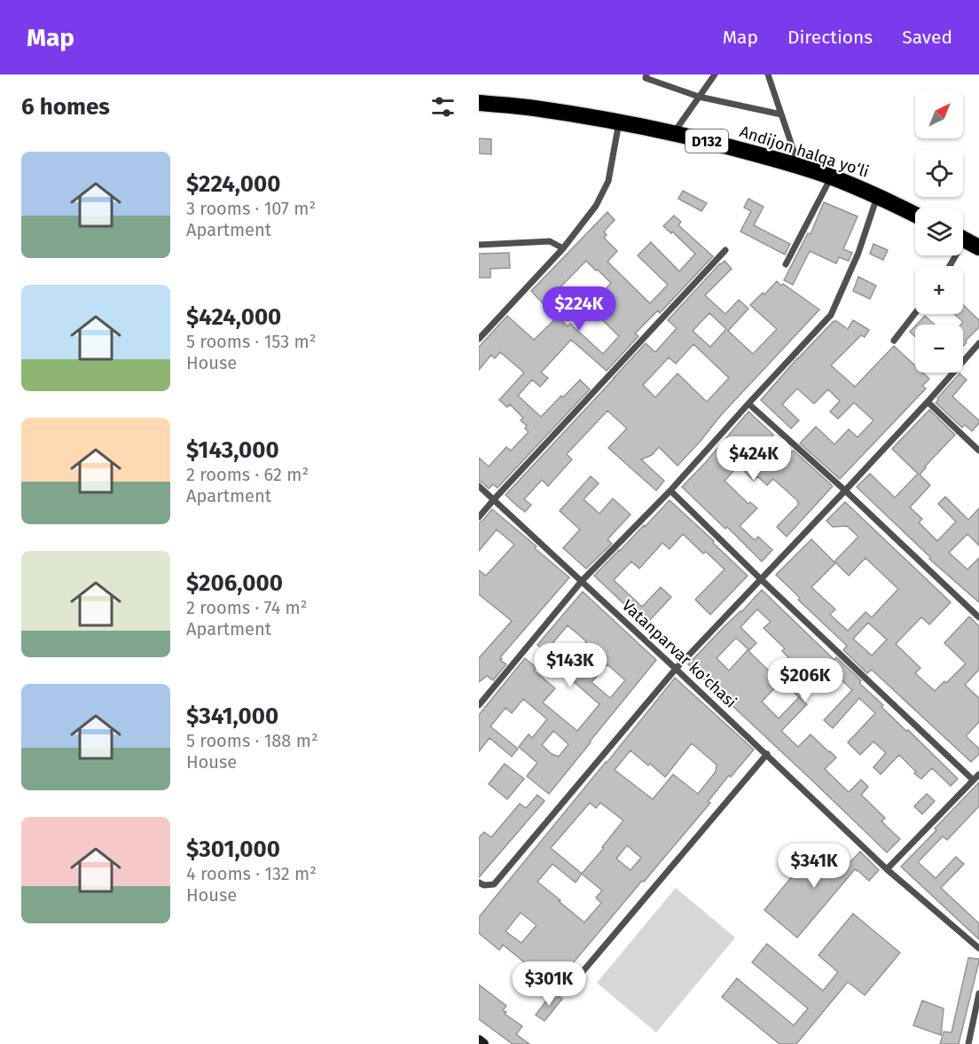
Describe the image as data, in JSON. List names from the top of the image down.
{
  "streets": {
    "highway": ["D132", "Andijon halqa yo‘li"],
    "lane": ["Vatanparvar ko'chasi"]
  },
  "north": "top right",
  "page": {
    "header": "Map",
    "nav": ["Map", "Directions", "Saved"],
    "heading": "6 homes",
    "map_buttons": ["+", "−"],
    "list": [
      {
        "name": "$224,000",
        "note": "3 rooms · 107 m² · Apartment"
      },
      {
        "name": "$424,000",
        "note": "5 rooms · 153 m² · House"
      },
      {
        "name": "$143,000",
        "note": "2 rooms · 62 m² · Apartment"
      },
      {
        "name": "$206,000",
        "note": "2 rooms · 74 m² · Apartment"
      },
      {
        "name": "$341,000",
        "note": "5 rooms · 188 m² · House"
      },
      {
        "name": "$301,000",
        "note": "4 rooms · 132 m² · House"
      }
    ],
    "price": [
      "$224K",
      "$424K",
      "$143K",
      "$206K",
      "$341K",
      "$301K"
    ]
  }
}
